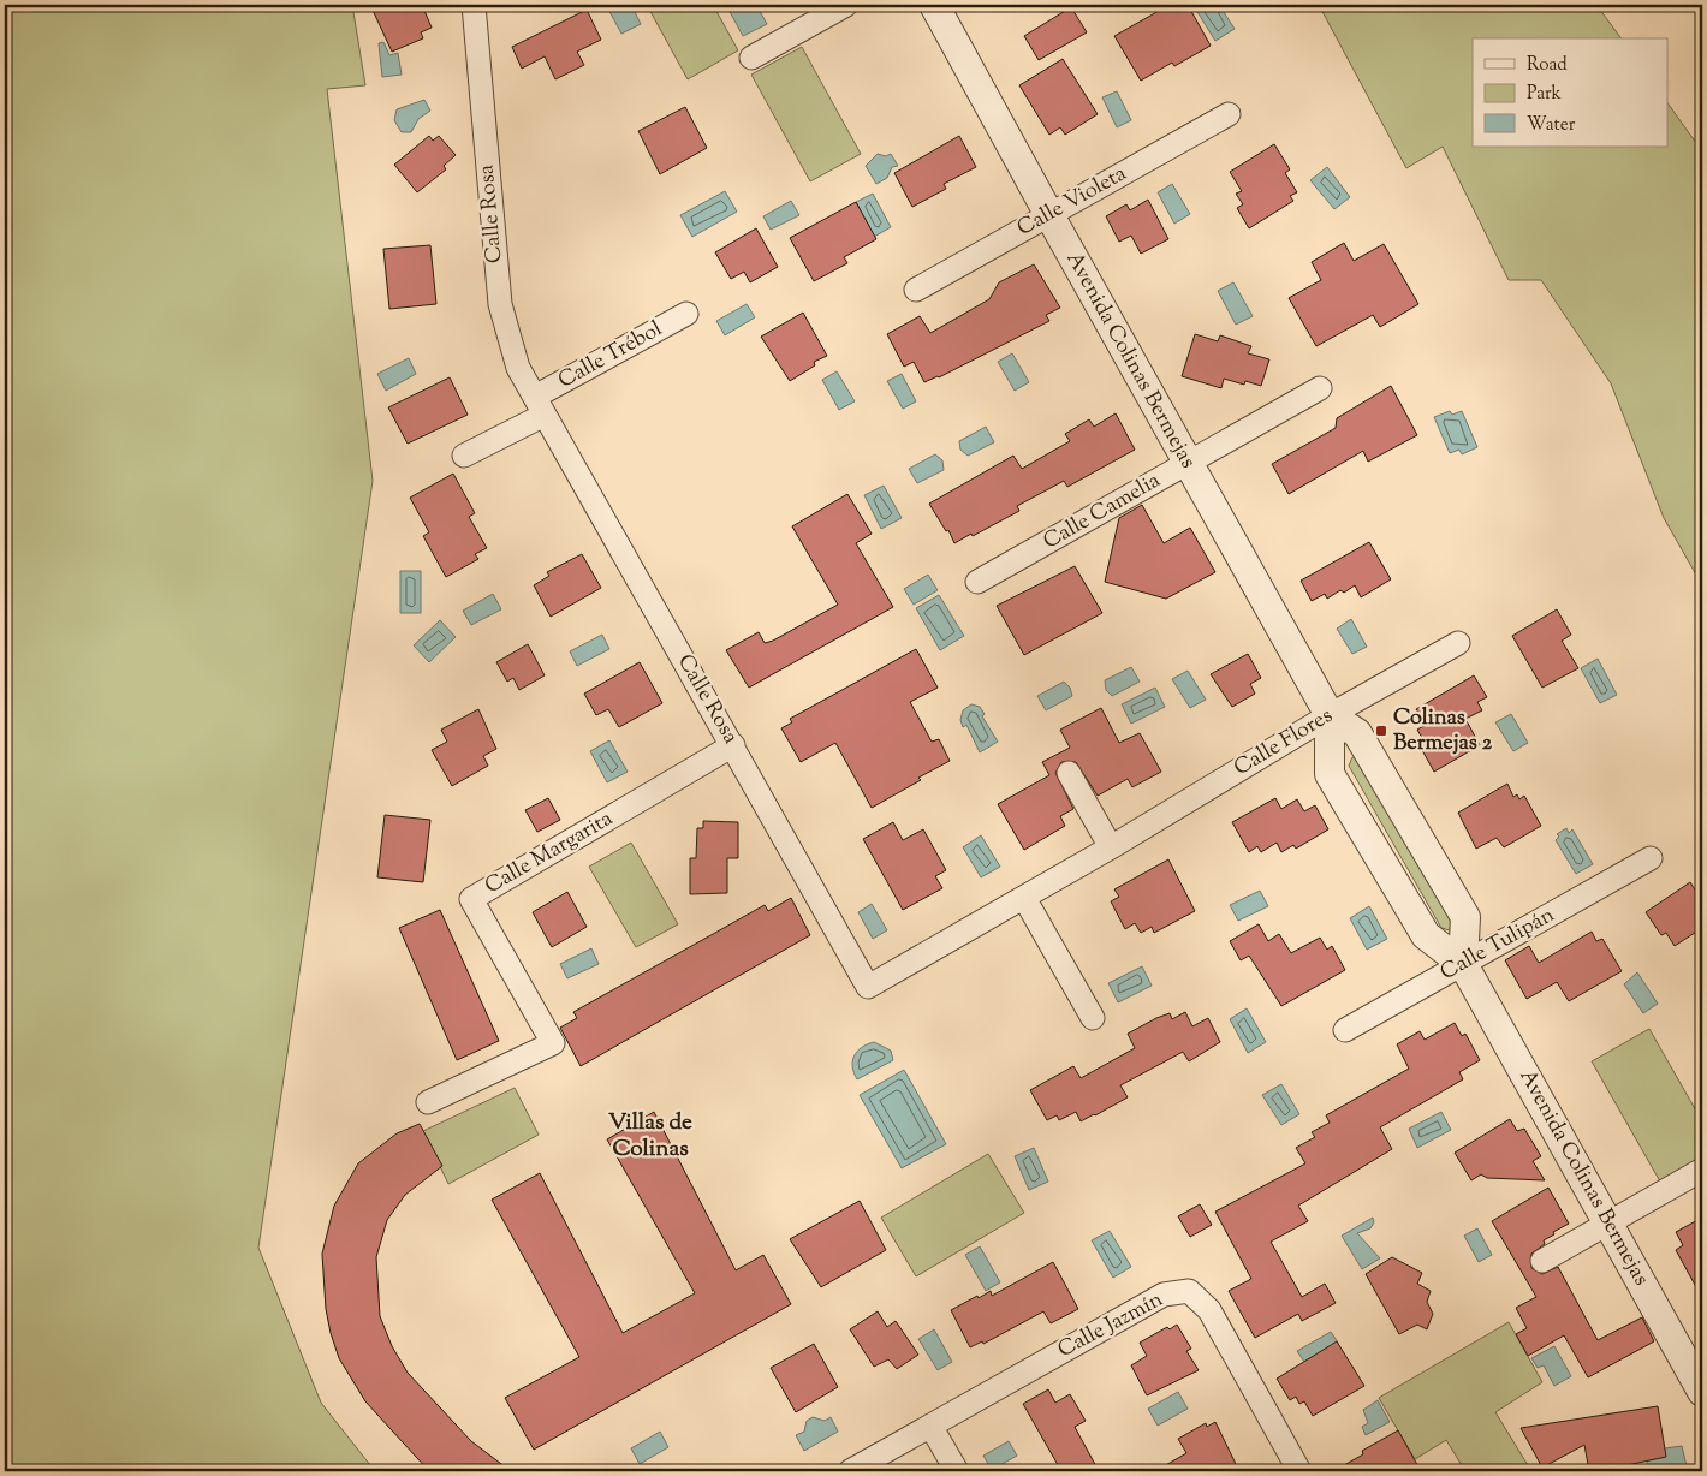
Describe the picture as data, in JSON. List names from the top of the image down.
{
  "streets": {
    "street": [
      "Calle Violeta",
      "Calle Rosa",
      "Calle Trébol",
      "Avenida Colinas Bermejas",
      "Calle Camelia",
      "Calle Flores",
      "Calle Margarita",
      "Calle Tulipán",
      "Calle Jazmín"
    ]
  },
  "crossings": [
    ["Calle Violeta", "Avenida Colinas Bermejas"],
    ["Calle Rosa", "Calle Trébol"],
    ["Calle Rosa", "Calle Flores"],
    ["Calle Rosa", "Calle Margarita"],
    ["Avenida Colinas Bermejas", "Calle Camelia"],
    ["Avenida Colinas Bermejas", "Calle Flores"],
    ["Avenida Colinas Bermejas", "Calle Tulipán"]
  ],
  "districts": ["Villas de Colinas"],
  "places": {
    "transit": ["Colinas Bermejas 2"]
  },
  "legend": ["Road", "Park", "Water"]
}
